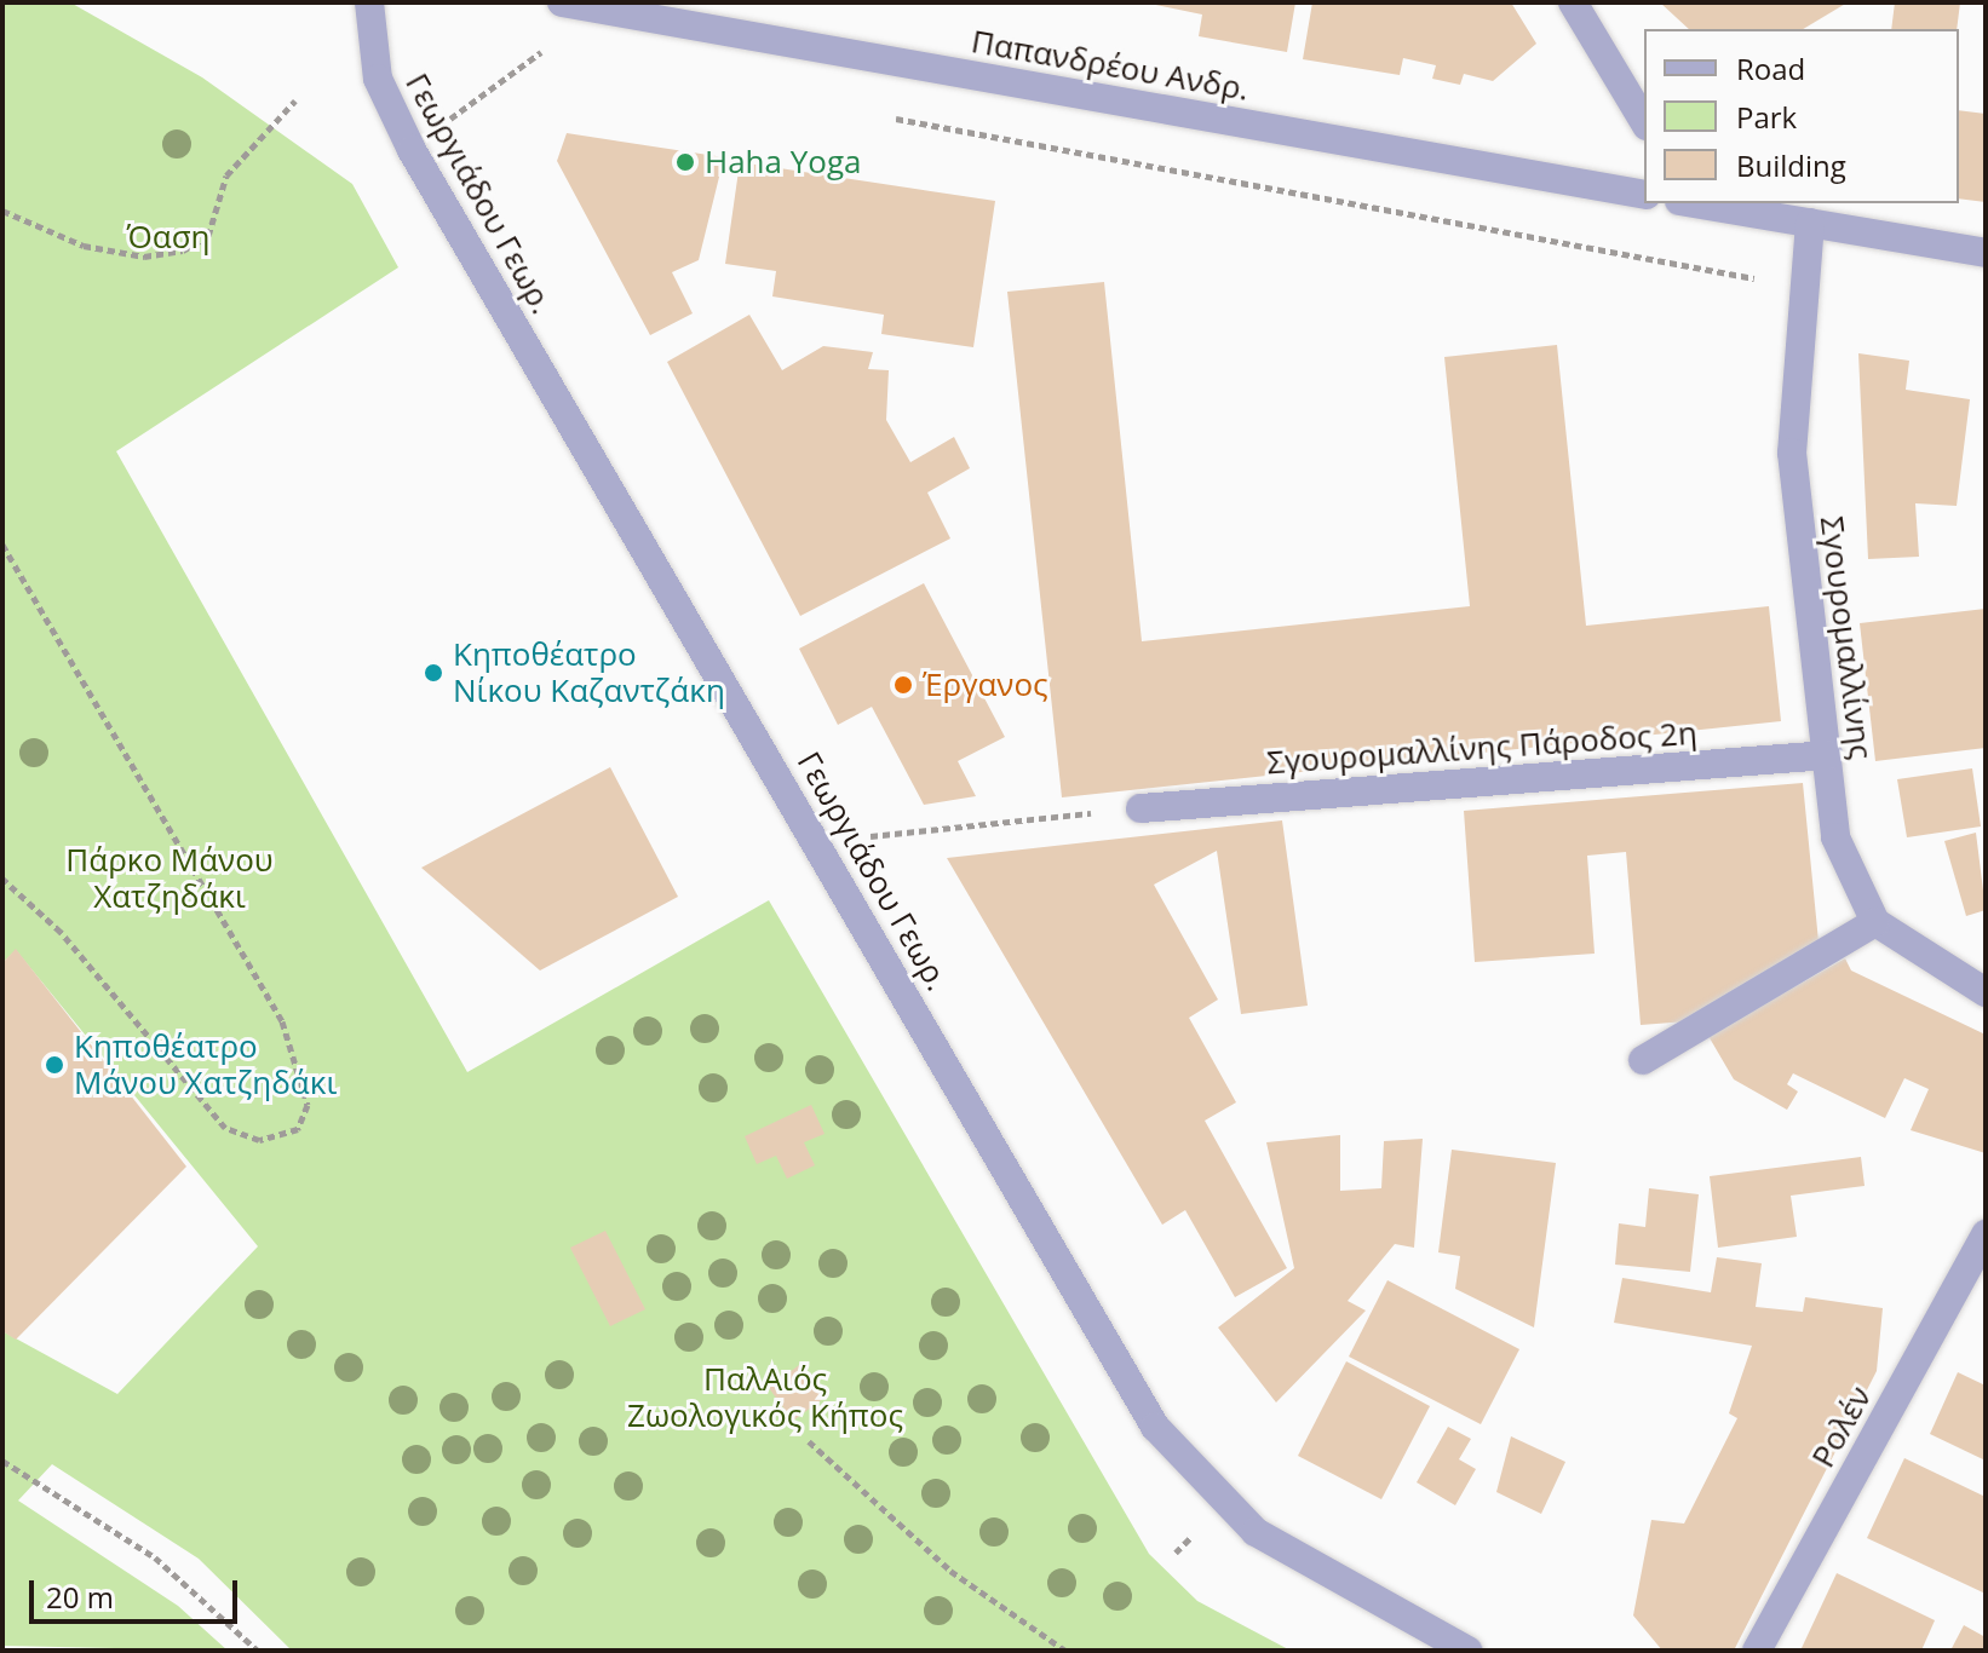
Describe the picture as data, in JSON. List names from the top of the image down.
{
  "streets": {
    "street": [
      "Παπανδρέου Ανδρ.",
      "Γεωργιάδου Γεωρ.",
      "Σγουρομαλλίνης",
      "Σγουρομαλλίνης Πάροδος 2η",
      "Ρολέν"
    ]
  },
  "crossings": [
    ["Σγουρομαλλίνης", "Σγουρομαλλίνης Πάροδος 2η"]
  ],
  "parks": ["Όαση", "Πάρκο Μάνου Χατζηδάκι", "ΠαλΑιός Ζωολογικός Κήπος"],
  "places": [
    "Haha Yoga",
    "Κηποθέατρο Νίκου Καζαντζάκη",
    "Έργανος",
    "Κηποθέατρο Μάνου Χατζηδάκι"
  ],
  "legend": ["Road", "Park", "Building"],
  "scale_bar": "20 m"
}
